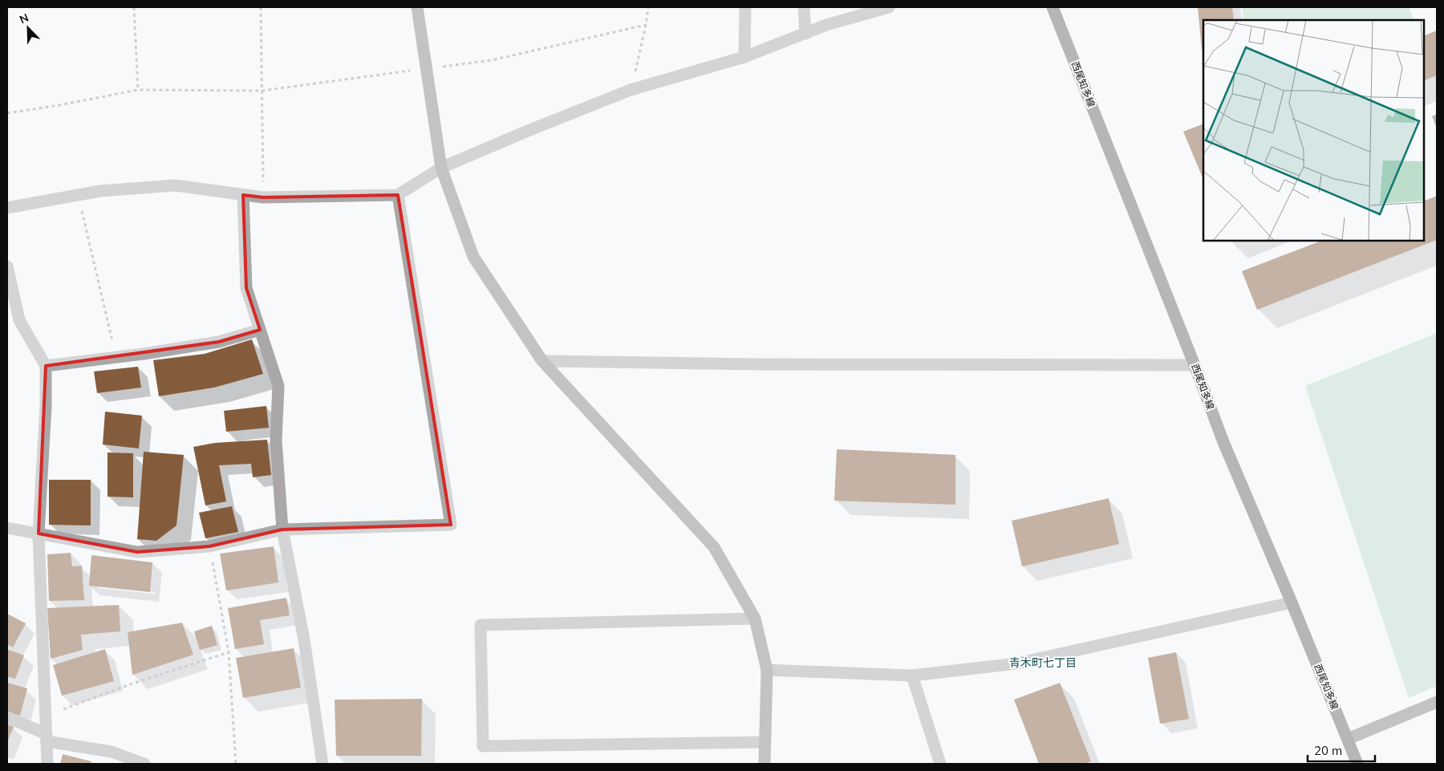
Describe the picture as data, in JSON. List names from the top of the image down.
{
  "streets": {
    "main road": ["西尾知多線"]
  },
  "districts": ["青木町七丁目"],
  "scale_bar": "20 m",
  "north": "top left"
}
